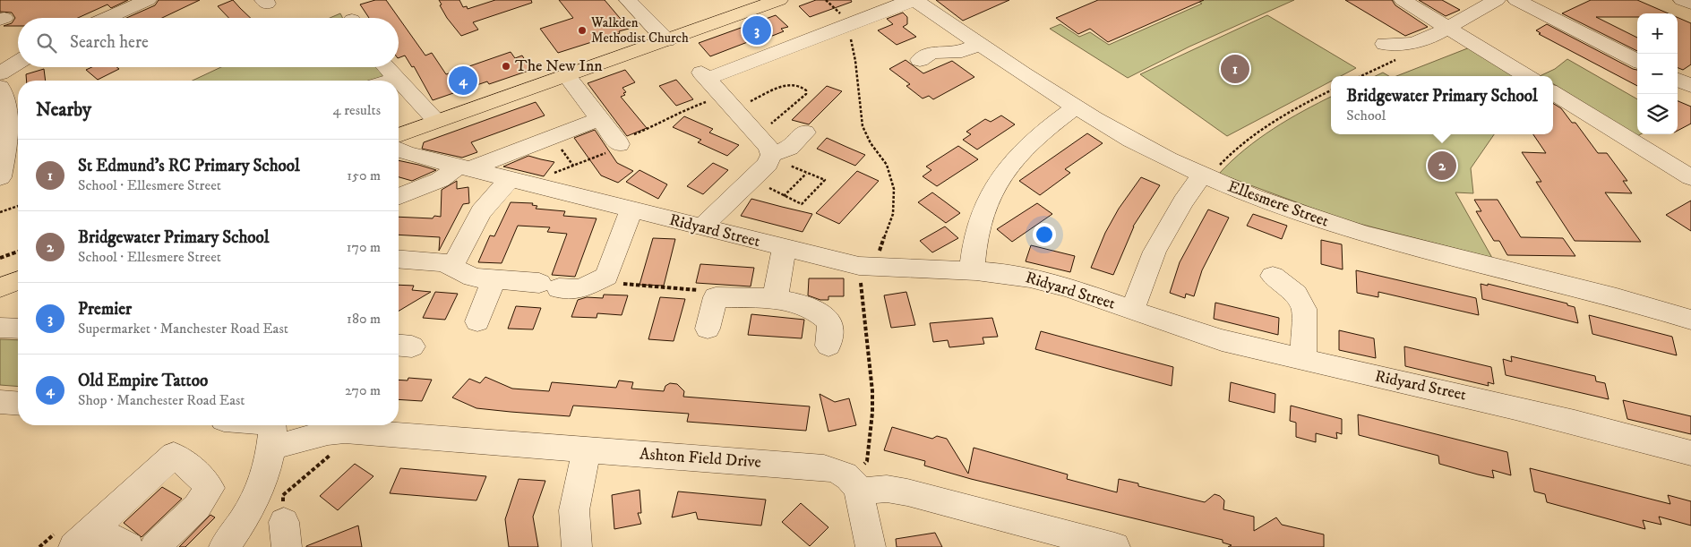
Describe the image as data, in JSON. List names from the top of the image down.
{
  "streets": {
    "street": ["Ellesmere Street", "Ridyard Street", "Ashton Field Drive"]
  },
  "places": ["Walkden Methodist Church", "The New Inn"],
  "page": {
    "map_buttons": ["+", "−"],
    "pins": [
      "3",
      "1",
      "4",
      "2"
    ],
    "search": "Search here",
    "popup": ["Bridgewater Primary School", "School"],
    "heading": ["Nearby", "4 results"],
    "list": [
      {
        "mark": "1",
        "name": "St Edmund's RC Primary School",
        "note": "School · Ellesmere Street",
        "value": "150 m"
      },
      {
        "mark": "2",
        "name": "Bridgewater Primary School",
        "note": "School · Ellesmere Street",
        "value": "170 m"
      },
      {
        "mark": "3",
        "name": "Premier",
        "note": "Supermarket · Manchester Road East",
        "value": "180 m"
      },
      {
        "mark": "4",
        "name": "Old Empire Tattoo",
        "note": "Shop · Manchester Road East",
        "value": "270 m"
      }
    ]
  }
}
